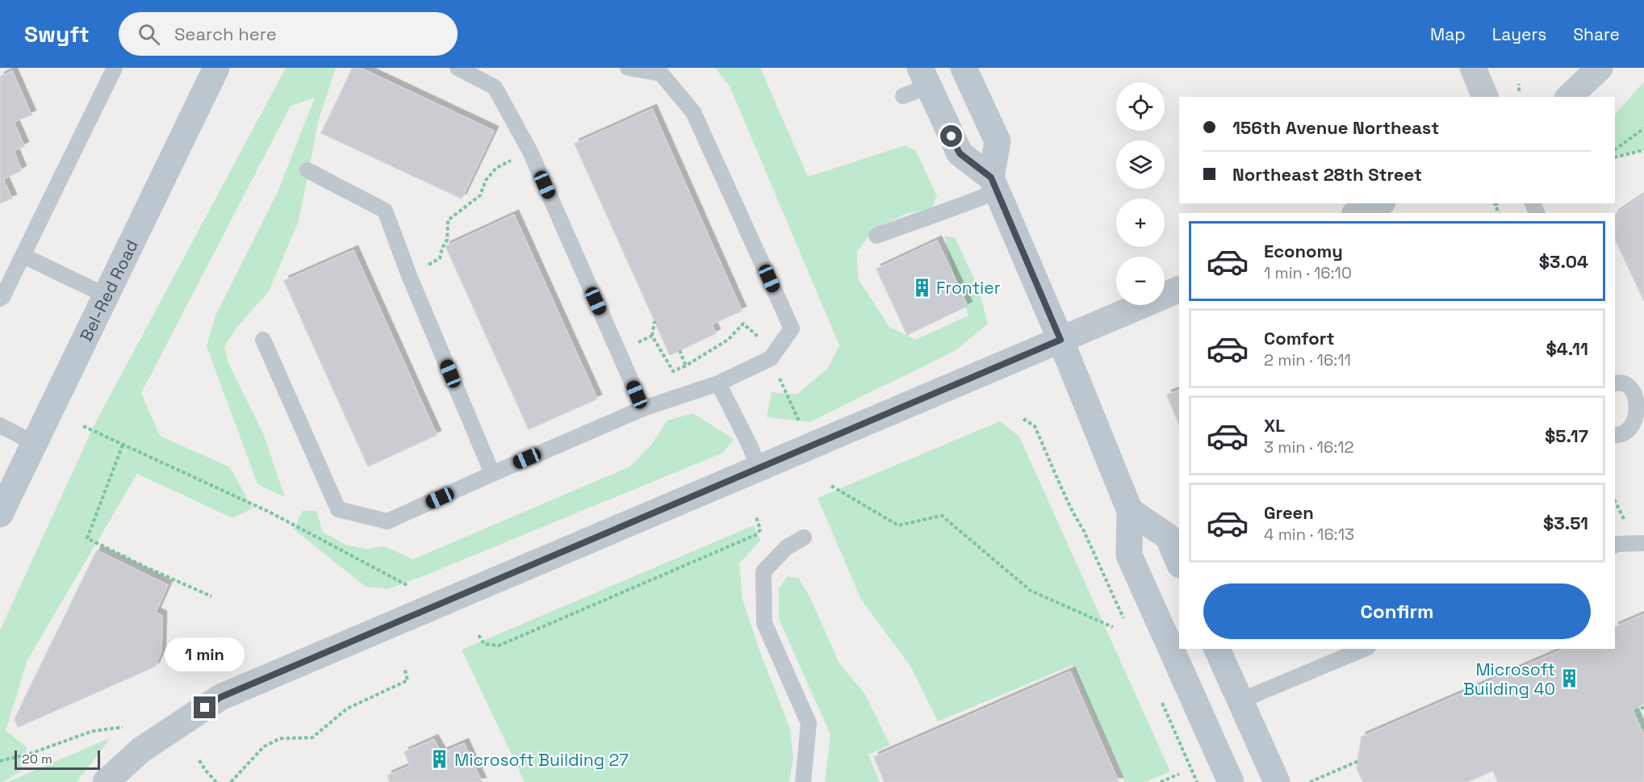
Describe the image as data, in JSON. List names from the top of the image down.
{
  "streets": {
    "main road": ["Bel-Red Road"]
  },
  "places": {
    "building": ["Frontier", "Microsoft Building 40", "Microsoft Building 27"]
  },
  "scale_bar": "20 m",
  "page": {
    "header": "Swyft",
    "search": "Search here",
    "nav": ["Map", "Layers", "Share"],
    "map_buttons": ["+", "−"],
    "banner": ["156th Avenue Northeast", "Northeast 28th Street"],
    "list": [
      {
        "name": "Economy",
        "note": "1 min · 16:10",
        "value": "$3.04"
      },
      {
        "name": "Comfort",
        "note": "2 min · 16:11",
        "value": "$4.11"
      },
      {
        "name": "XL",
        "note": "3 min · 16:12",
        "value": "$5.17"
      },
      {
        "name": "Green",
        "note": "4 min · 16:13",
        "value": "$3.51"
      }
    ],
    "buttons": "Confirm",
    "bubble": "1 min",
    "scale": "20 m"
  }
}
